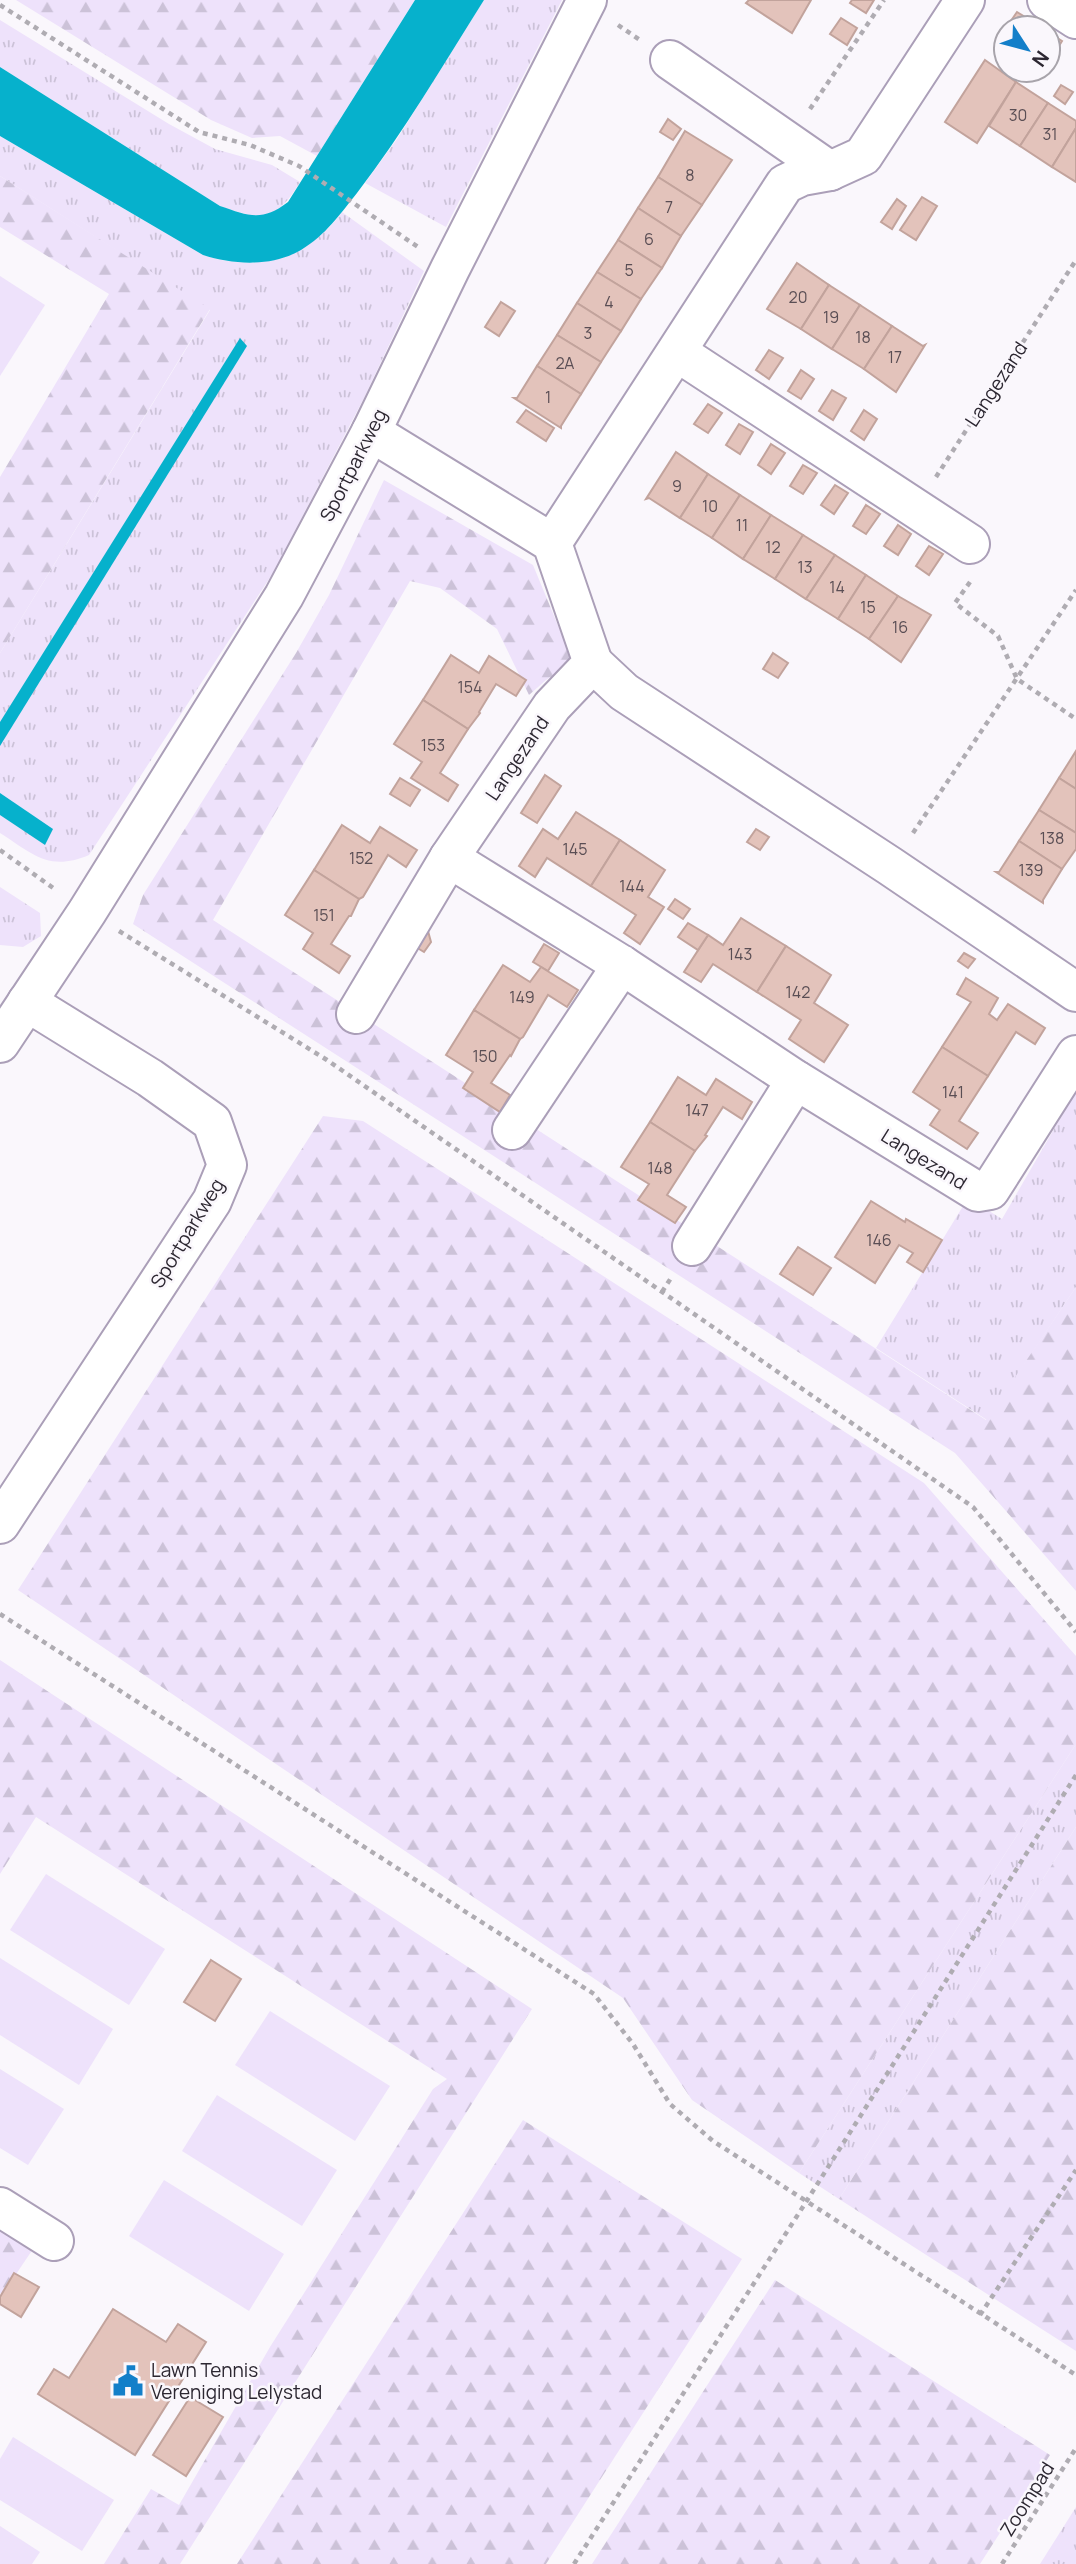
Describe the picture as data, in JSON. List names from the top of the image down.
{
  "streets": {
    "street": ["Langezand", "Sportparkweg"],
    "path": ["Zoompad"]
  },
  "places": {
    "public building": ["Lawn Tennis Vereniging Lelystad"]
  },
  "house_numbers": [
    "30",
    "31",
    "8",
    "7",
    "6",
    "5",
    "20",
    "4",
    "19",
    "3",
    "18",
    "17",
    "2A",
    "1",
    "9",
    "10",
    "11",
    "12",
    "13",
    "14",
    "15",
    "16",
    "154",
    "153",
    "138",
    "145",
    "152",
    "139",
    "144",
    "151",
    "143",
    "142",
    "149",
    "150",
    "141",
    "147",
    "148",
    "146"
  ],
  "north": "bottom right"
}
